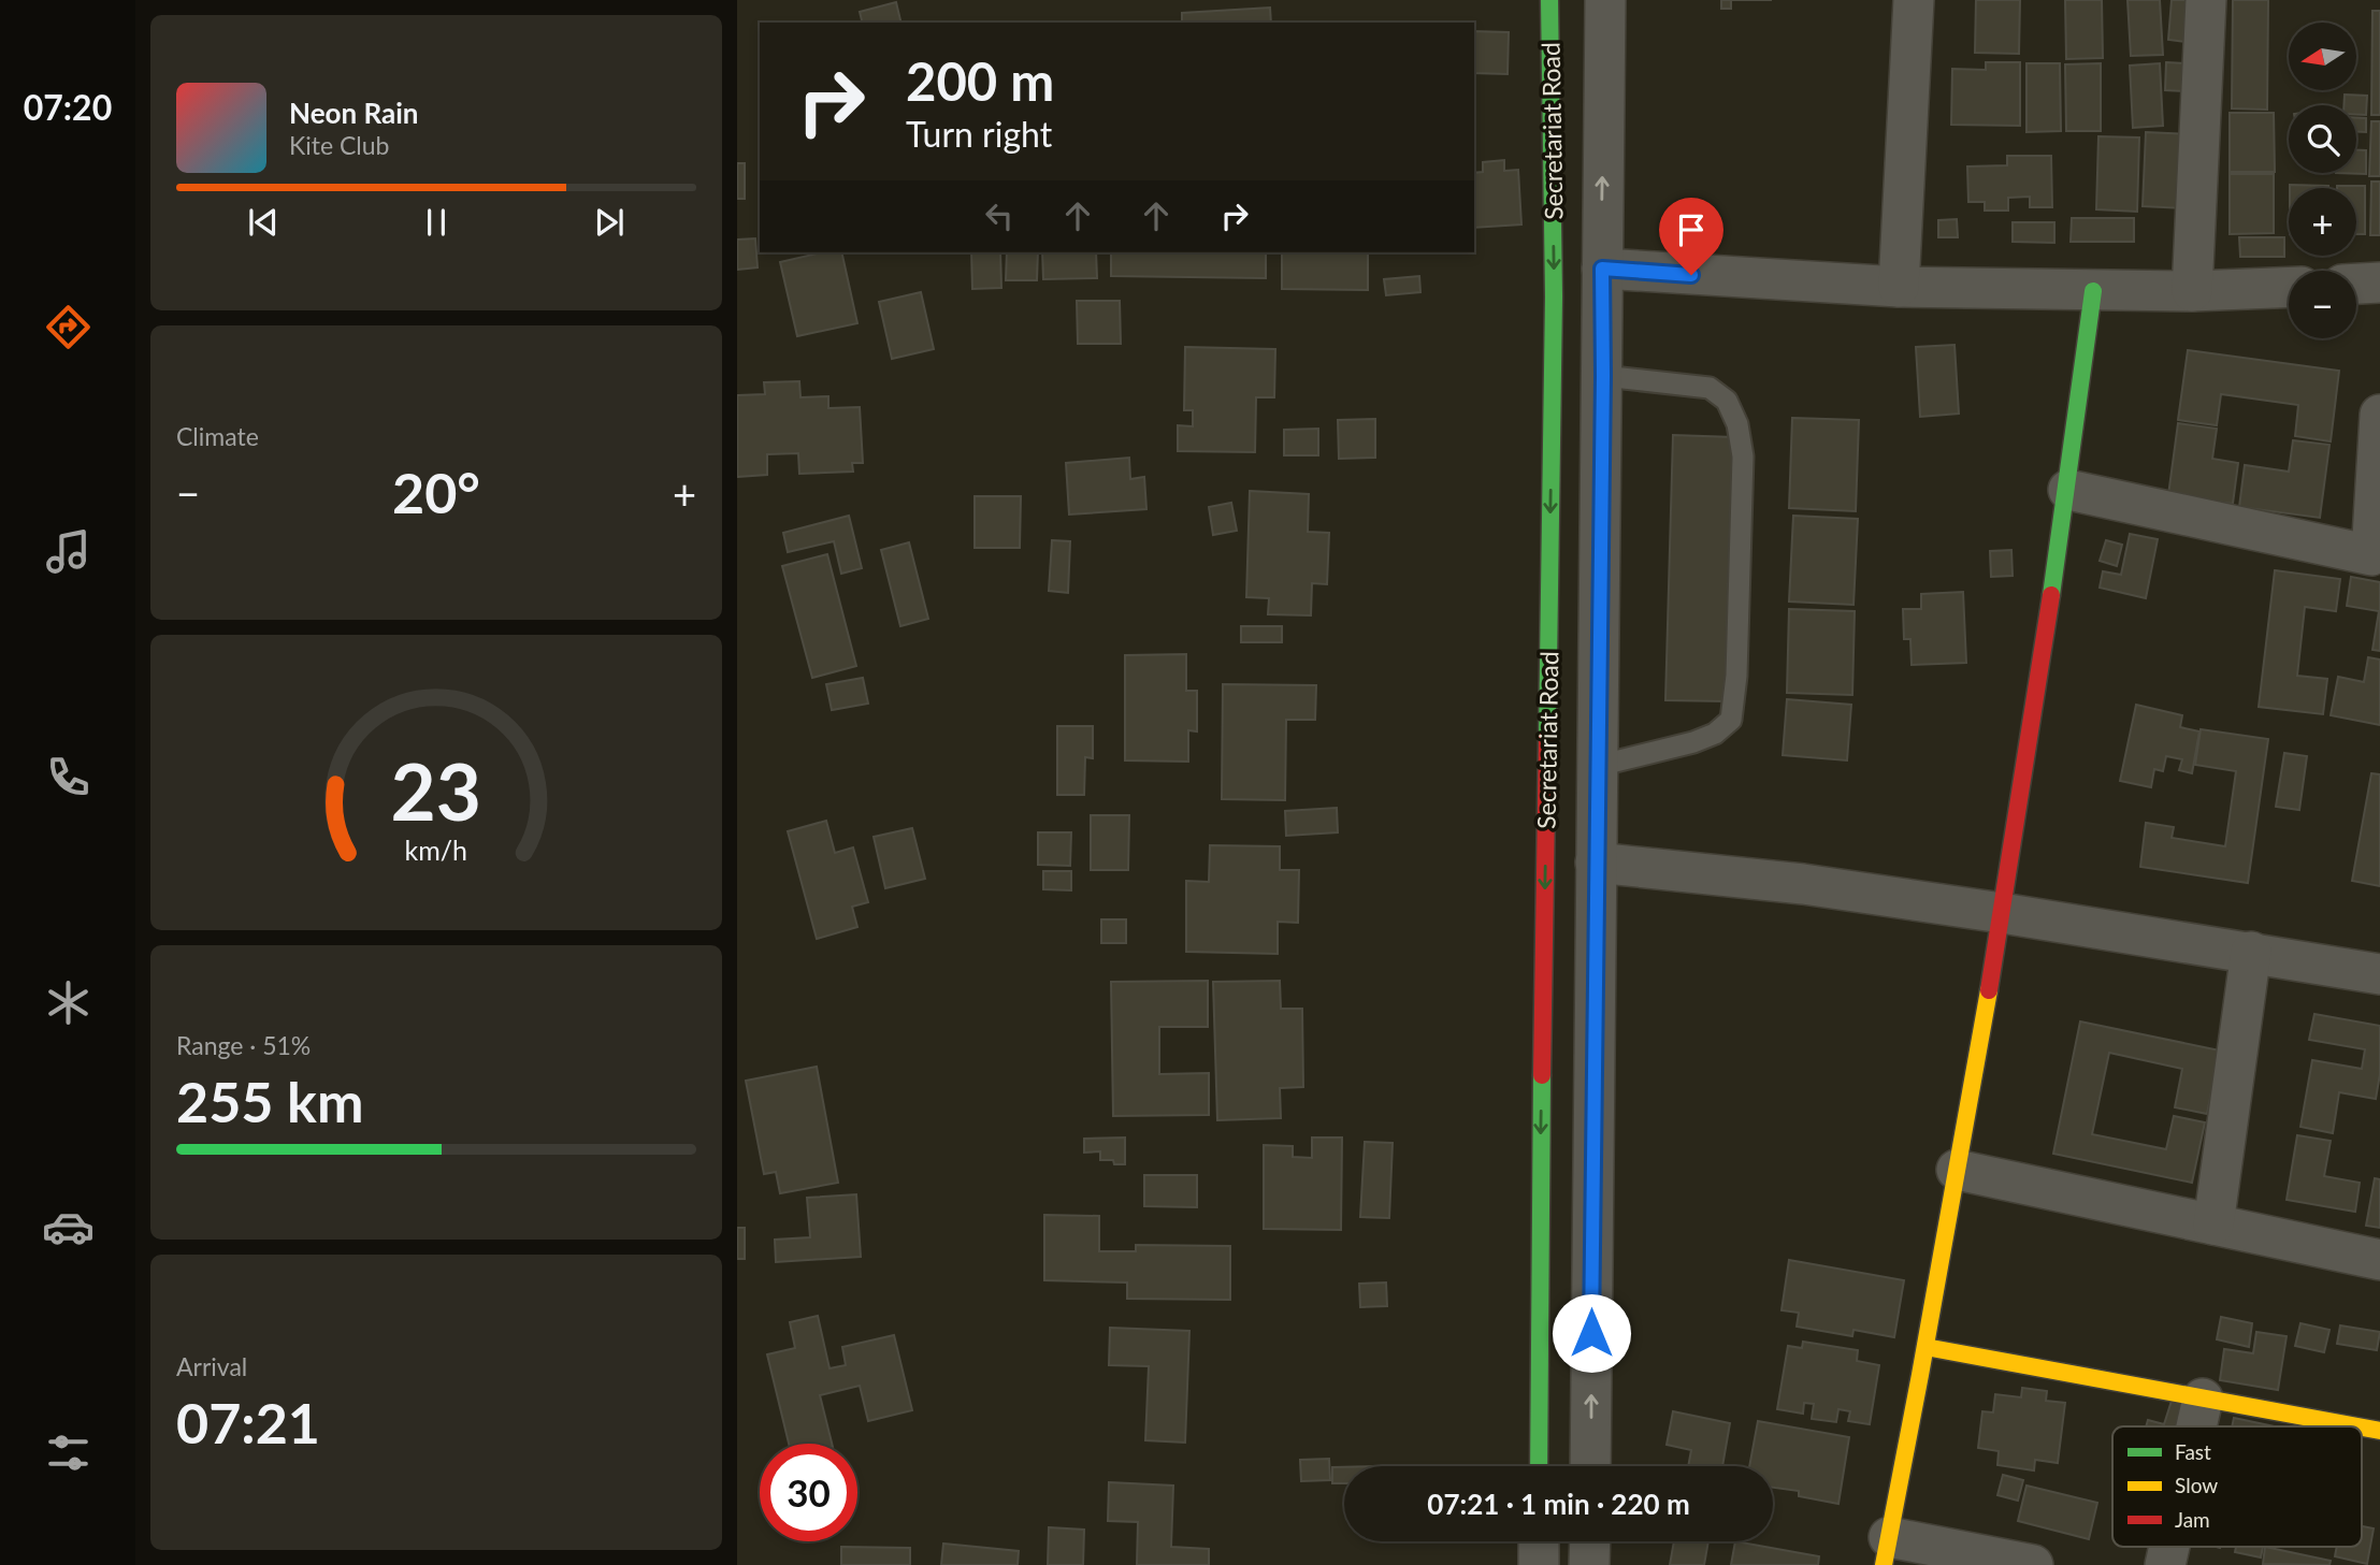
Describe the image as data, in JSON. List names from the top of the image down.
{
  "streets": {
    "street": ["Secretariat Road"]
  },
  "legend": ["Fast", "Slow", "Jam"],
  "north": "left",
  "page": {
    "tabs": "07:20",
    "map_buttons": ["+", "−"],
    "turn": ["200 m", "Turn right"],
    "song": ["Neon Rain", "Kite Club"],
    "tile": [
      "Climate",
      ["Range · 51%", "255 km"],
      ["Arrival", "07:21"]
    ],
    "heat": ["−", "20°", "+"],
    "limit": "30",
    "trip": "07:21 · 1 min · 220 m",
    "gauge": ["23", "km/h"]
  }
}
